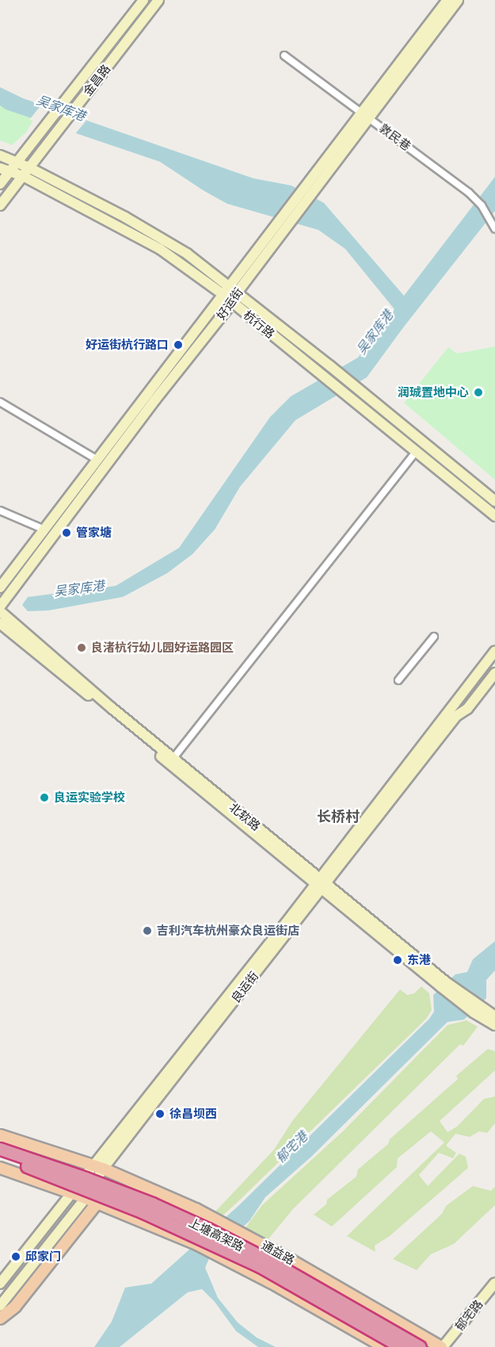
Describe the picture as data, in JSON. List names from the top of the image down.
{
  "streets": {
    "highway": ["上塘高架路"],
    "main road": [
      "金昌路",
      "好运街",
      "杭行路",
      "北软路",
      "良运街",
      "通益路",
      "郁宅路"
    ],
    "street": ["敦民巷"]
  },
  "crossings": [
    ["金昌路", "杭行路"],
    ["敦民巷", "好运街"],
    ["好运街", "杭行路"],
    ["北软路", "良运街"],
    ["良运街", "通益路"],
    ["通益路", "郁宅路"]
  ],
  "districts": ["长桥村"],
  "water": ["吴家库港", "郁宅港"],
  "places": [
    "好运街杭行路口",
    "润珹置地中心",
    "管家塘",
    "良渚杭行幼儿园好运路园区",
    "良运实验学校",
    "吉利汽车杭州豪众良运街店",
    "东港",
    "徐昌坝西",
    "邱家门"
  ]
}
